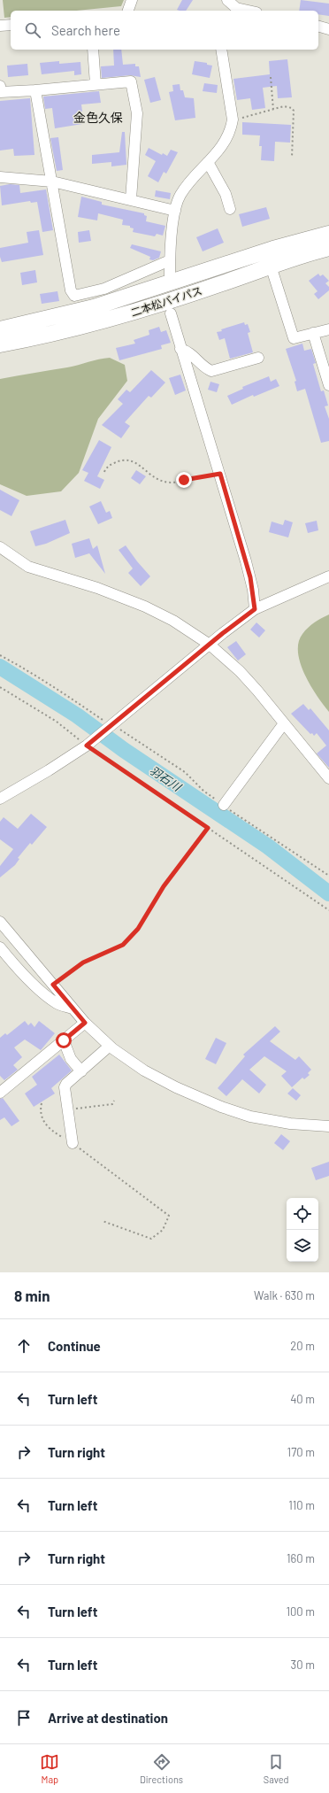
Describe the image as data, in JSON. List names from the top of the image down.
{
  "streets": {
    "highway": ["二本松バイパス"]
  },
  "districts": ["金色久保"],
  "water": ["羽石川"],
  "page": {
    "search": "Search here",
    "heading": ["8 min", "Walk · 630 m"],
    "list": [
      ["Continue", "20 m"],
      ["Turn left", "40 m"],
      ["Turn right", "170 m"],
      ["Turn left", "110 m"],
      ["Turn right", "160 m"],
      ["Turn left", "100 m"],
      ["Turn left", "30 m"],
      "Arrive at destination"
    ],
    "nav": ["Map", "Directions", "Saved"]
  }
}
